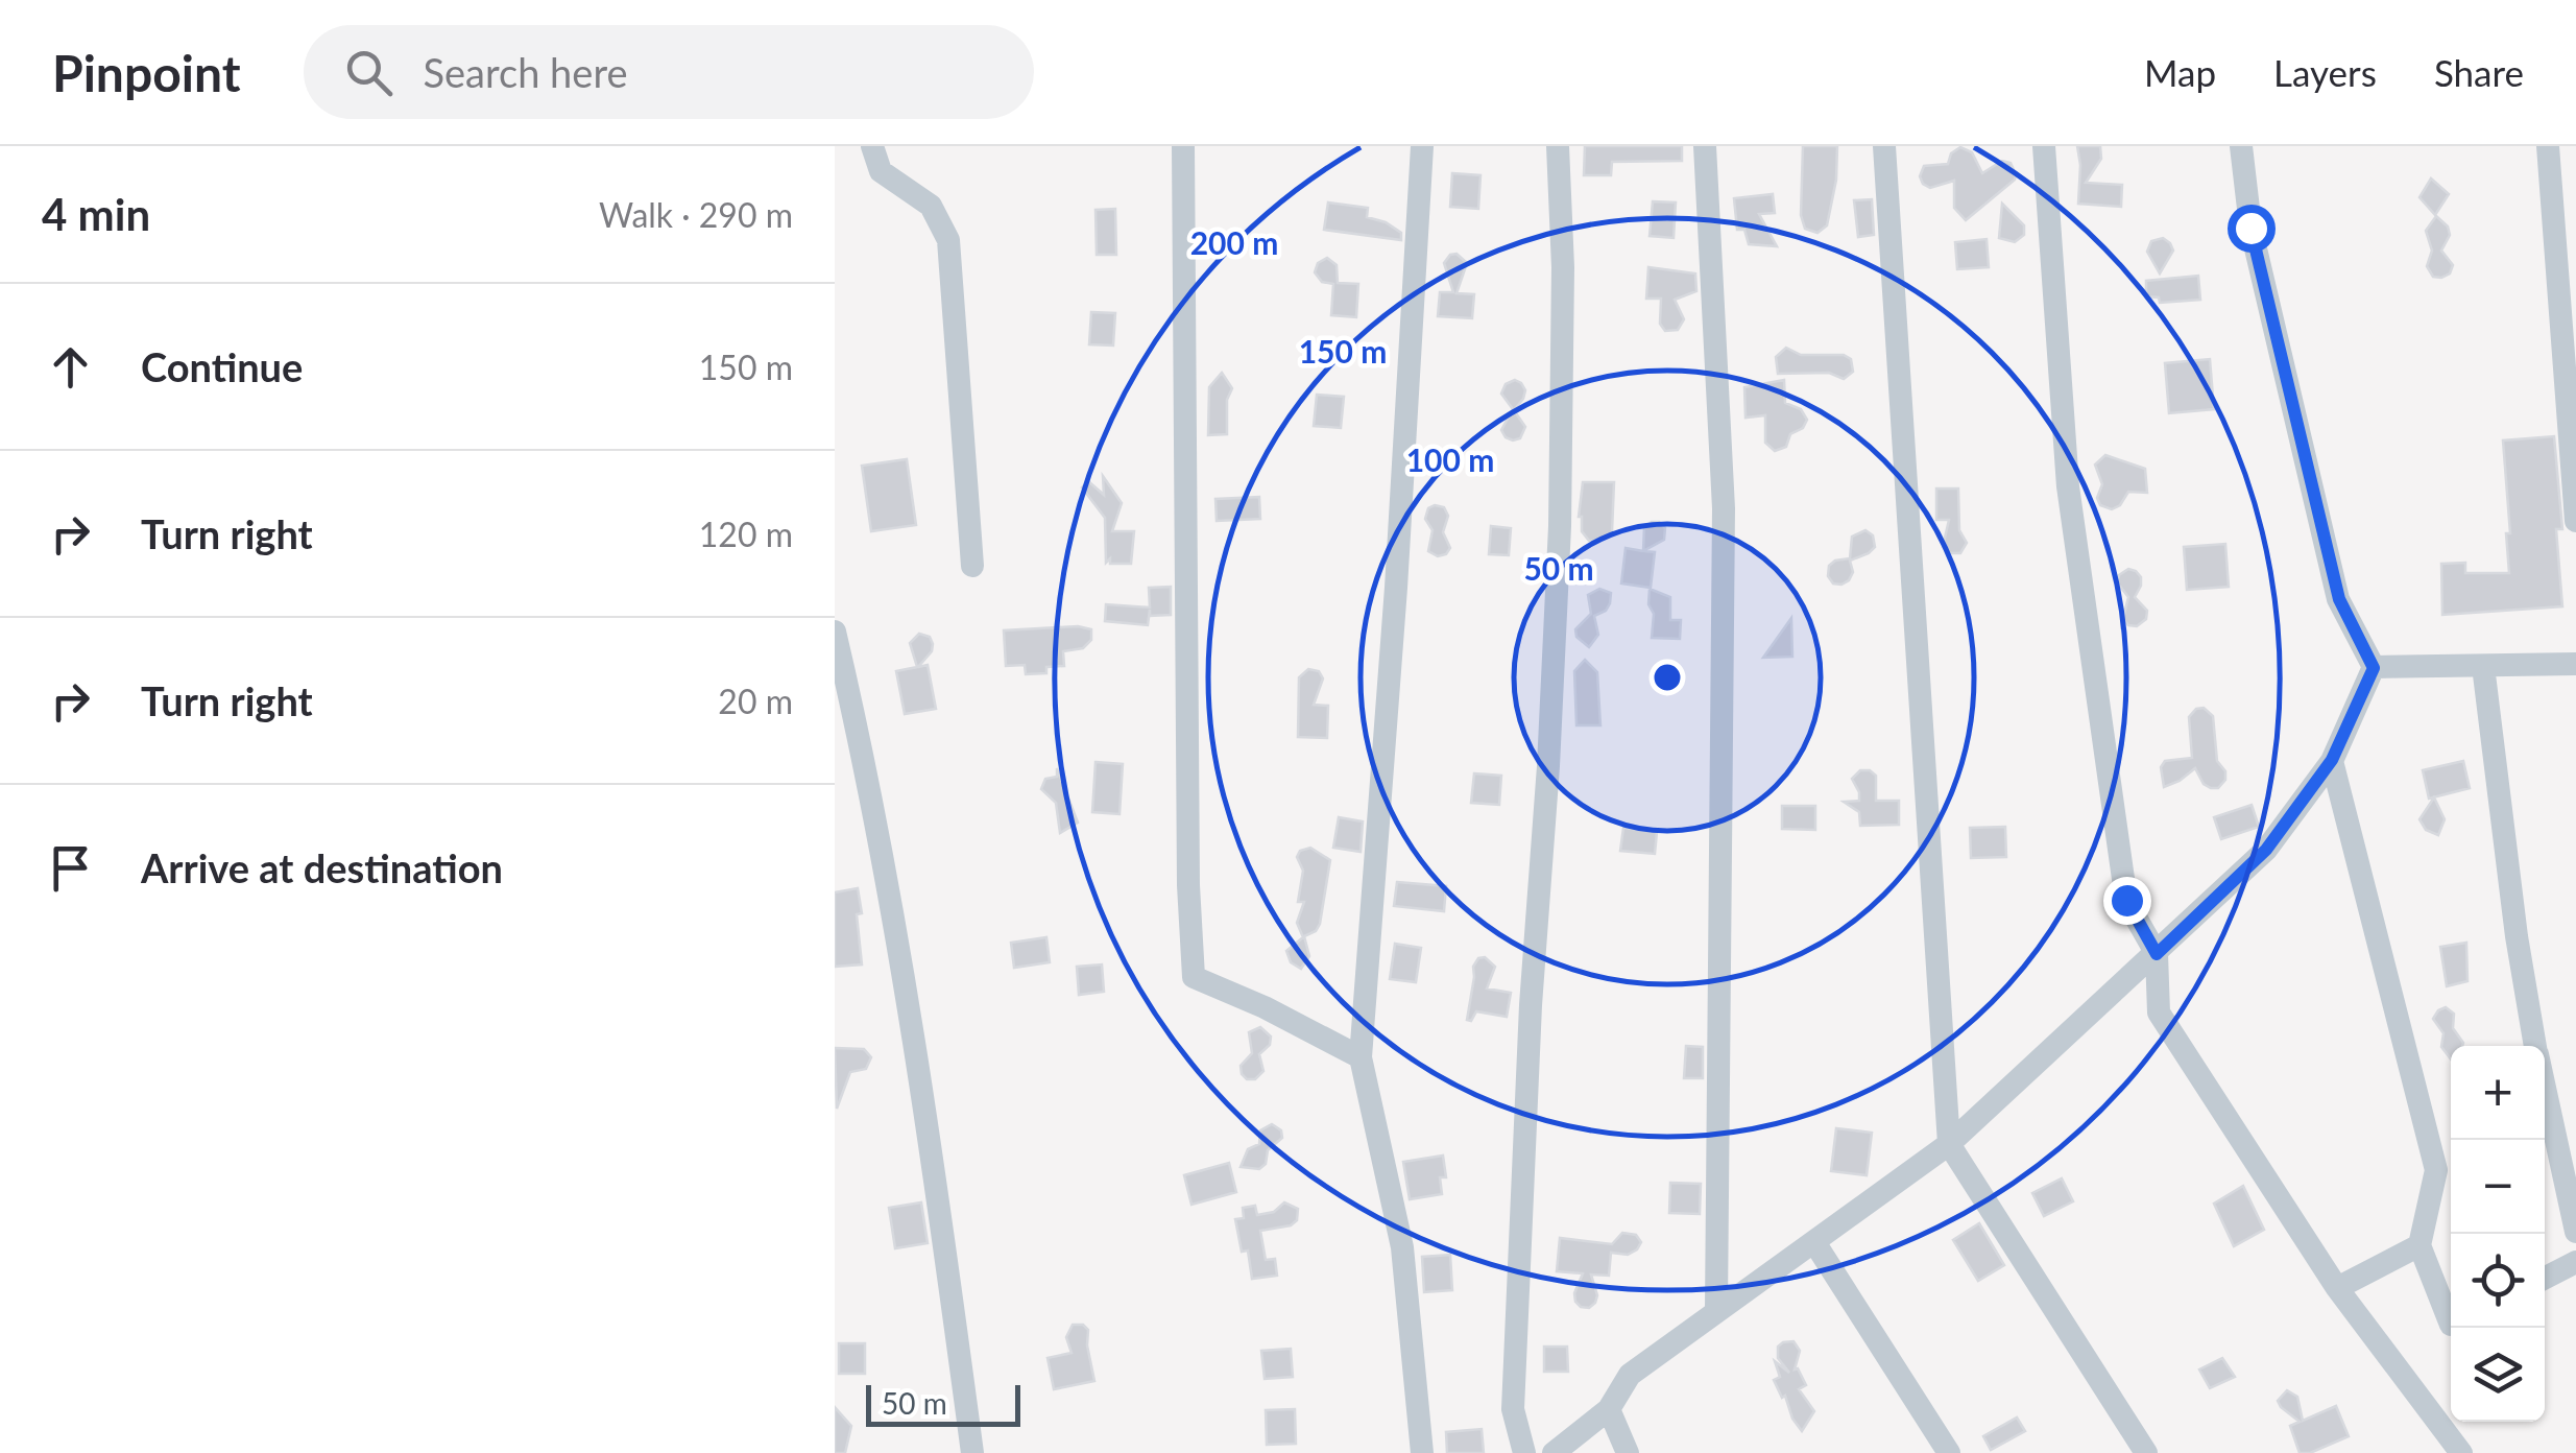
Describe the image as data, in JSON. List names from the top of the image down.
{
  "scale_bar": "50 m",
  "page": {
    "header": "Pinpoint",
    "search": "Search here",
    "nav": ["Map", "Layers", "Share"],
    "heading": ["4 min", "Walk · 290 m"],
    "list": [
      ["Continue", "150 m"],
      ["Turn right", "120 m"],
      ["Turn right", "20 m"],
      "Arrive at destination"
    ],
    "map_buttons": ["+", "−"],
    "scale": "50 m"
  },
  "rings": [
    "200 m",
    "150 m",
    "100 m",
    "50 m"
  ]
}
